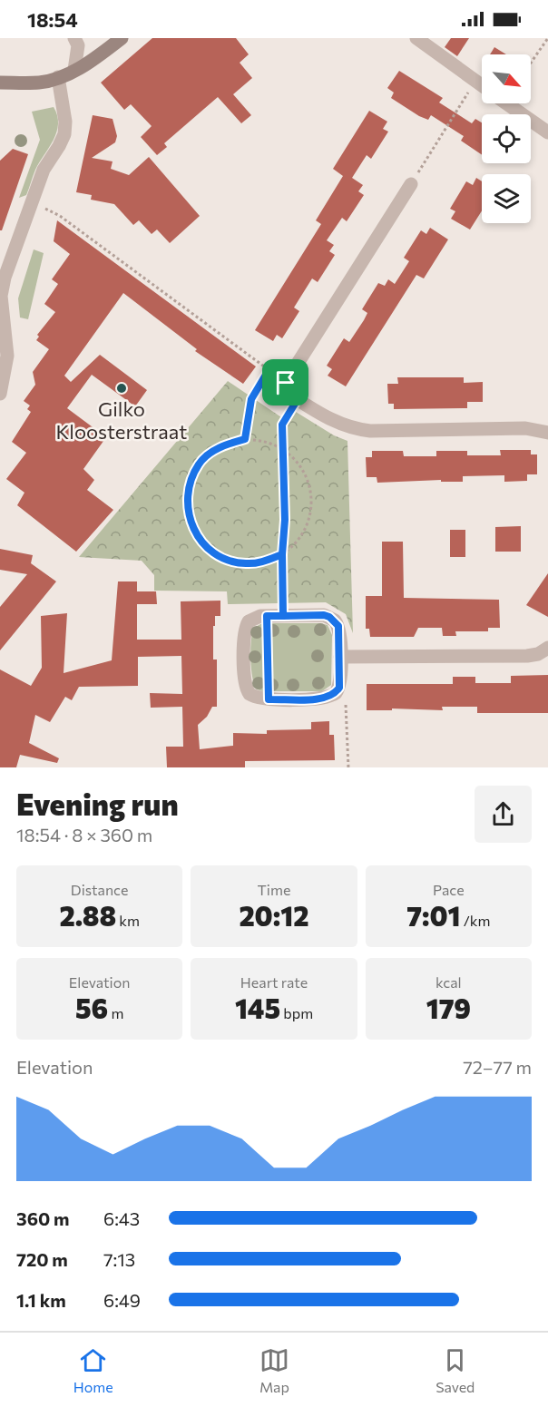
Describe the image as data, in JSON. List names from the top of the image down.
{
  "places": ["Gilko Kloosterstraat"],
  "north": "bottom right",
  "page": {
    "status": "18:54",
    "heading": ["Evening run", "18:54 · 8 × 360 m"],
    "stats": [
      ["Distance", "2.88 km"],
      ["Time", "20:12"],
      ["Pace", "7:01 /km"],
      ["Elevation", "56 m"],
      ["Heart rate", "145 bpm"],
      ["kcal", "179"]
    ],
    "chart": ["Elevation", "72–77 m"],
    "list": [
      {
        "name": "360 m",
        "note": "6:43"
      },
      {
        "name": "720 m",
        "note": "7:13"
      },
      {
        "name": "1.1 km",
        "note": "6:49"
      }
    ],
    "tabs": ["Home", "Map", "Saved"]
  }
}
